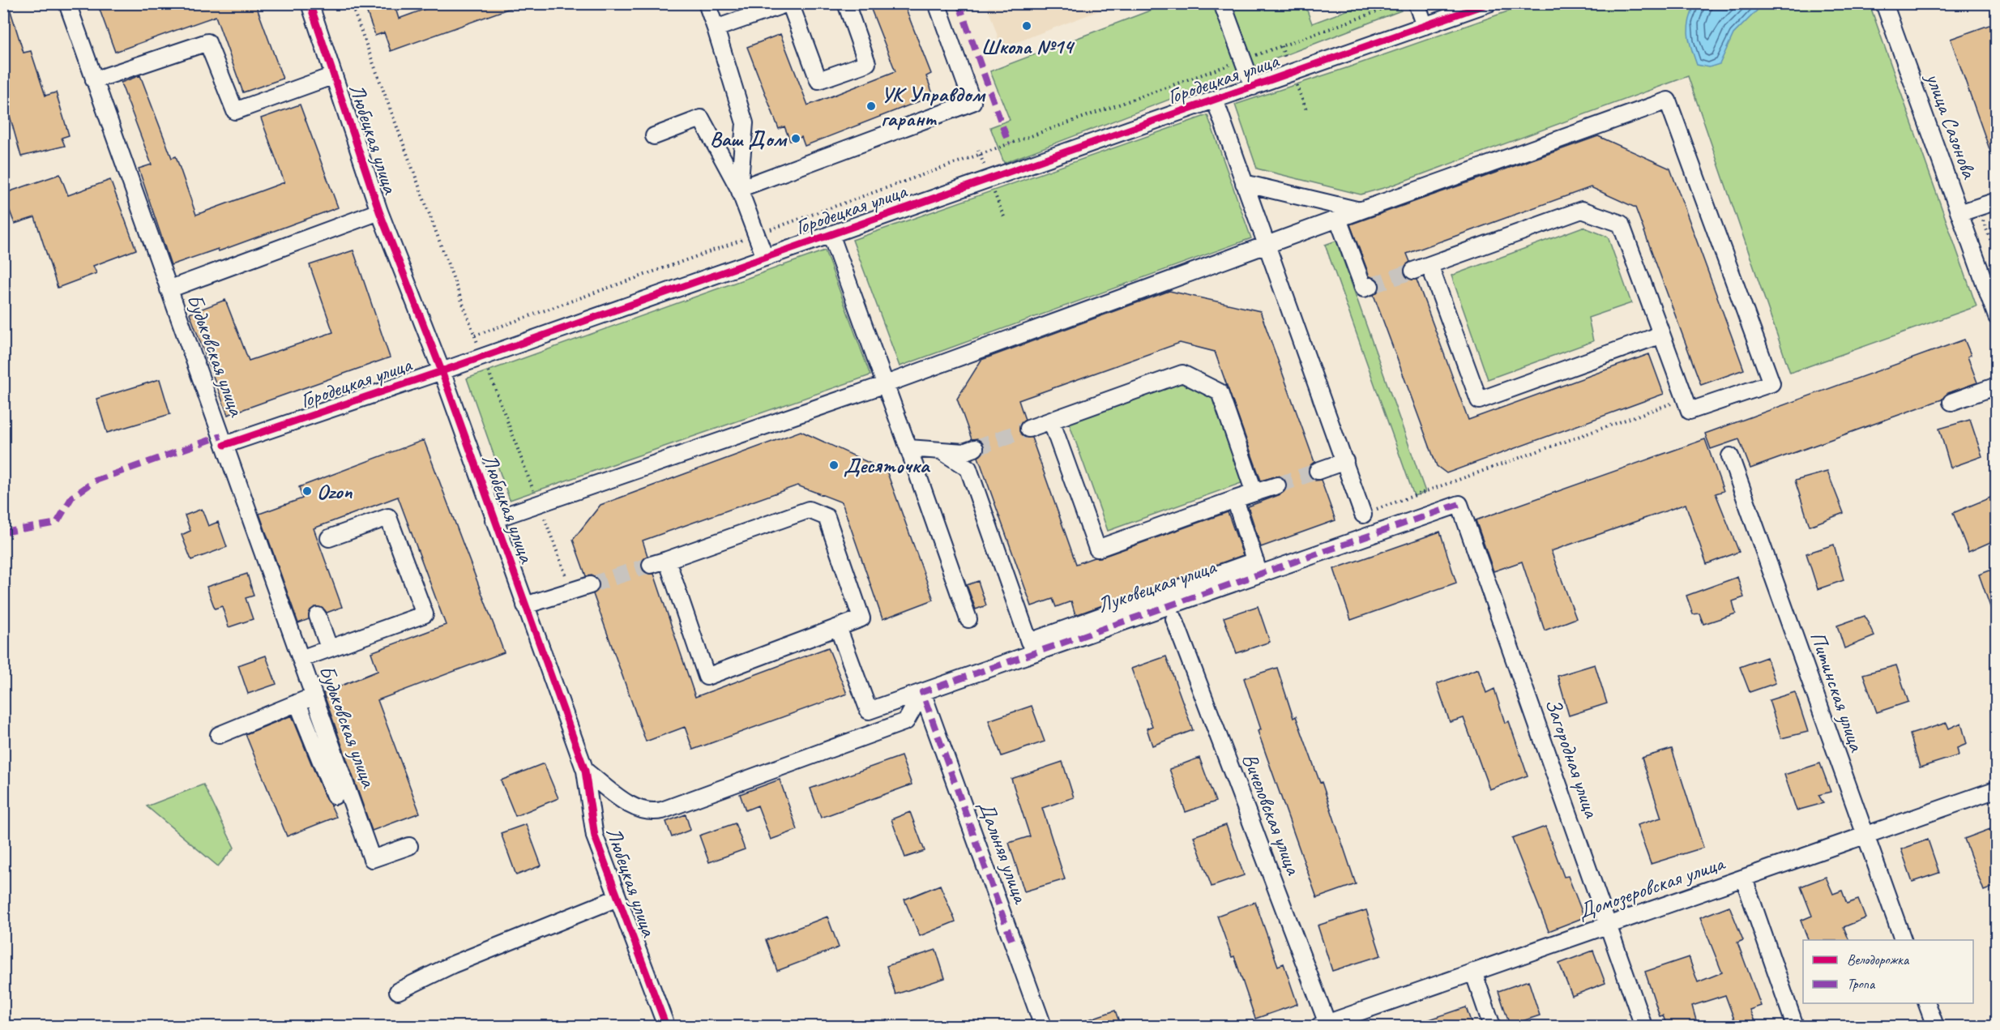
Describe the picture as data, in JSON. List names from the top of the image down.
{
  "streets": {
    "street": [
      "Городецкая улица",
      "улица Сазонова",
      "Любецкая улица",
      "Будьковская улица",
      "Луковецкая улица",
      "Питинская улица",
      "Загородная улица",
      "Вичеловская улица",
      "Дальняя улица",
      "Домозеровская улица"
    ]
  },
  "crossings": [
    ["Городецкая улица", "Любецкая улица"],
    ["Городецкая улица", "Будьковская улица"],
    ["Луковецкая улица", "Загородная улица"],
    ["Луковецкая улица", "Дальняя улица"],
    ["Питинская улица", "Домозеровская улица"],
    ["Загородная улица", "Домозеровская улица"],
    ["Вичеловская улица", "Домозеровская улица"]
  ],
  "places": [
    "Школа №14",
    "УК Управдом гарант",
    "Ваш Дом",
    "Десяточка",
    "Ozon"
  ],
  "legend": ["Велодорожка", "Тропа"]
}
